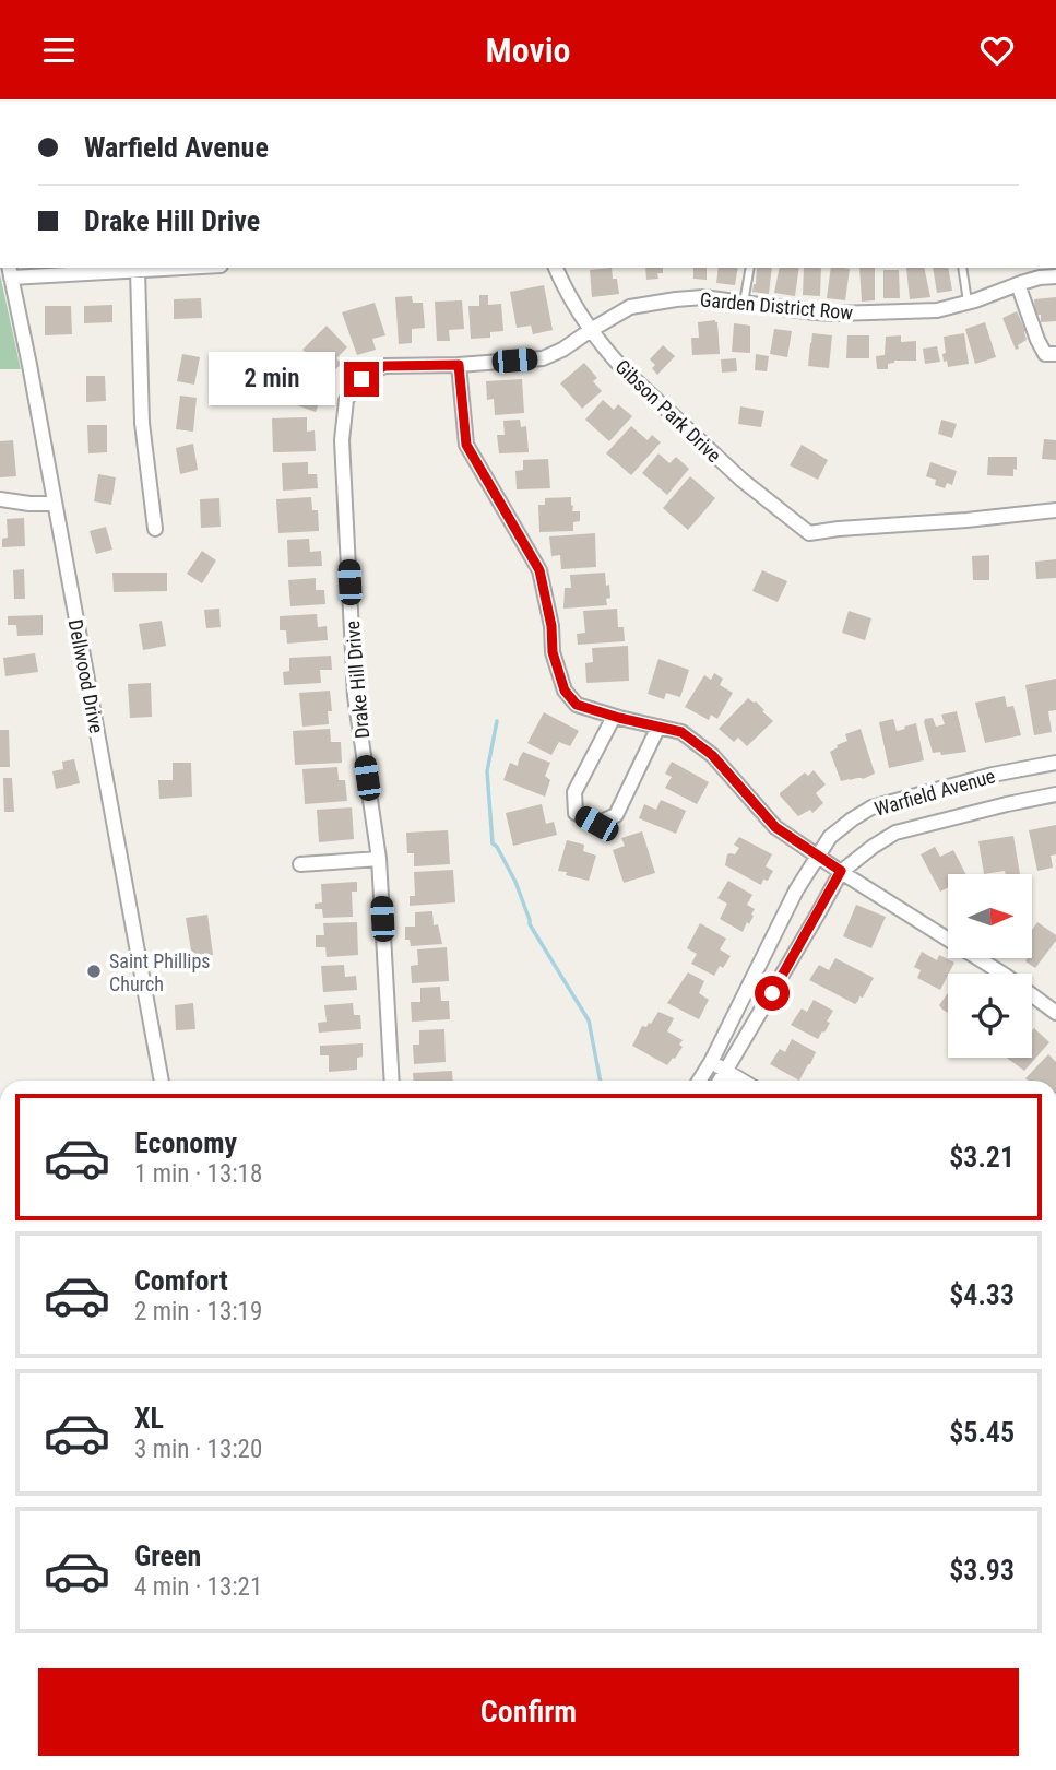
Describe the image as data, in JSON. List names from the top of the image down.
{
  "streets": {
    "street": [
      "Garden District Row",
      "Gibson Park Drive",
      "Dellwood Drive",
      "Drake Hill Drive",
      "Warfield Avenue"
    ]
  },
  "crossings": [
    ["Garden District Row", "Gibson Park Drive"],
    ["Garden District Row", "Drake Hill Drive"],
    ["Gibson Park Drive", "Drake Hill Drive"]
  ],
  "places": ["Saint Phillips Church"],
  "north": "right",
  "page": {
    "header": "Movio",
    "banner": ["Warfield Avenue", "Drake Hill Drive"],
    "bubble": "2 min",
    "list": [
      {
        "name": "Economy",
        "note": "1 min · 13:18",
        "value": "$3.21"
      },
      {
        "name": "Comfort",
        "note": "2 min · 13:19",
        "value": "$4.33"
      },
      {
        "name": "XL",
        "note": "3 min · 13:20",
        "value": "$5.45"
      },
      {
        "name": "Green",
        "note": "4 min · 13:21",
        "value": "$3.93"
      }
    ],
    "buttons": "Confirm"
  }
}
